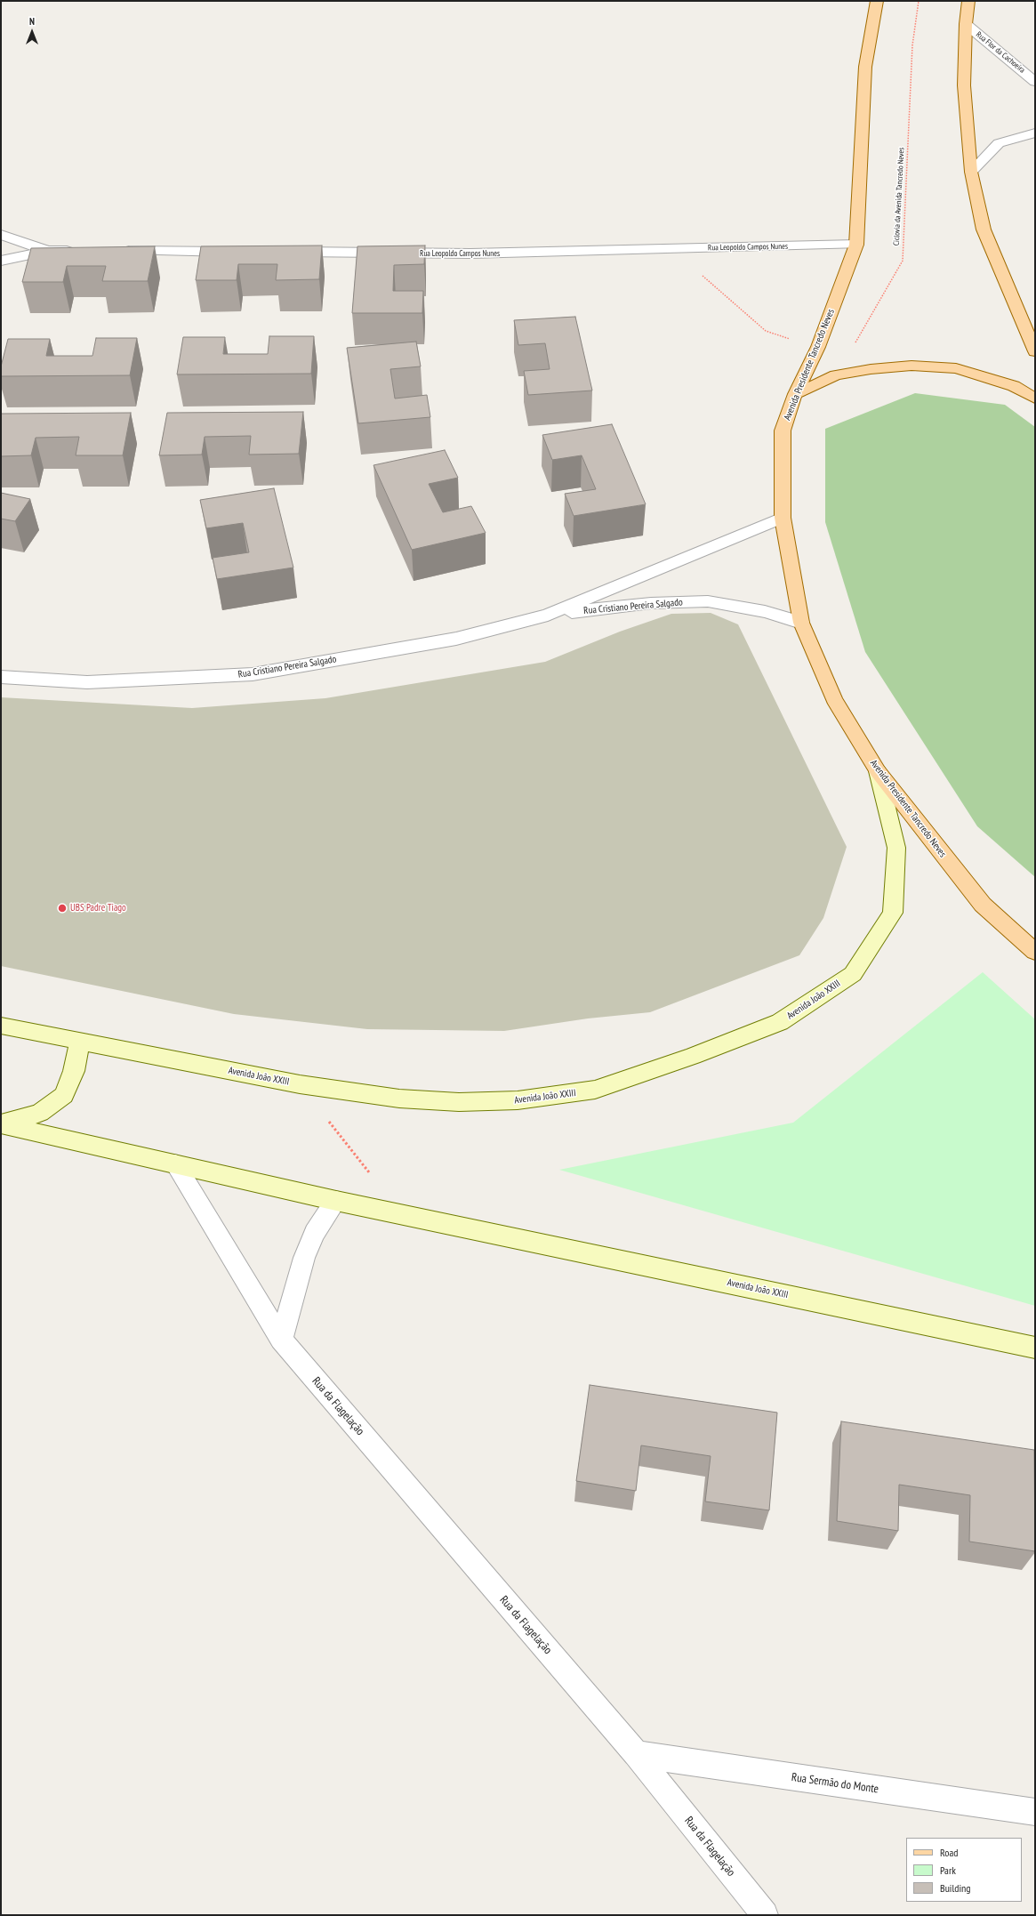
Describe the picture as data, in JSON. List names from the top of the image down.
{
  "streets": {
    "main road": ["Avenida Presidente Tancredo Neves", "Avenida João XXIII"],
    "street": [
      "Rua Flor da Cachoeira",
      "Rua Leopoldo Campos Nunes",
      "Rua Cristiano Pereira Salgado",
      "Rua da Flagelação",
      "Rua Sermão do Monte"
    ],
    "path": ["Ciclovia da Avenida Tancredo Neves"]
  },
  "crossings": [
    ["Rua Leopoldo Campos Nunes", "Avenida Presidente Tancredo Neves"],
    ["Avenida Presidente Tancredo Neves", "Rua Cristiano Pereira Salgado"],
    ["Avenida Presidente Tancredo Neves", "Avenida João XXIII"],
    ["Avenida João XXIII", "Rua da Flagelação"],
    ["Rua da Flagelação", "Rua Sermão do Monte"]
  ],
  "places": ["UBS Padre Tiago"],
  "legend": ["Road", "Park", "Building"],
  "north": "top"
}
